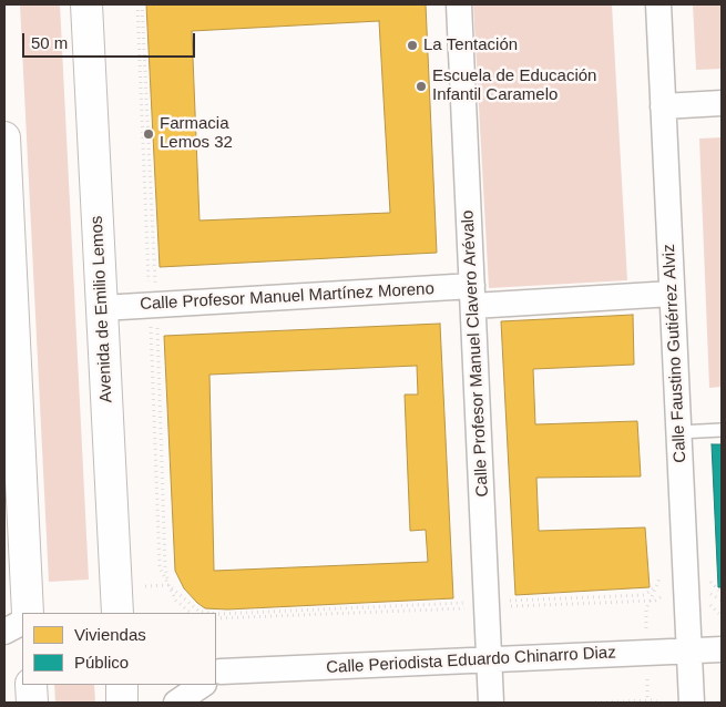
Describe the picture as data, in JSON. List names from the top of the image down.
{
  "streets": {
    "street": [
      "Calle Profesor Manuel Martínez Moreno",
      "Avenida de Emilio Lemos",
      "Calle Profesor Manuel Clavero Arévalo",
      "Calle Faustino Gutiérrez Alviz",
      "Calle Periodista Eduardo Chinarro Diaz"
    ]
  },
  "crossings": [
    ["Calle Profesor Manuel Martínez Moreno", "Avenida de Emilio Lemos"],
    ["Calle Profesor Manuel Martínez Moreno", "Calle Profesor Manuel Clavero Arévalo"],
    ["Calle Profesor Manuel Martínez Moreno", "Calle Faustino Gutiérrez Alviz"],
    ["Calle Profesor Manuel Clavero Arévalo", "Calle Periodista Eduardo Chinarro Diaz"],
    ["Calle Faustino Gutiérrez Alviz", "Calle Periodista Eduardo Chinarro Diaz"]
  ],
  "places": ["La Tentación", "Escuela de Educación Infantil Caramelo", "Farmacia Lemos 32"],
  "legend": ["Viviendas", "Público"],
  "scale_bar": "50 m"
}
